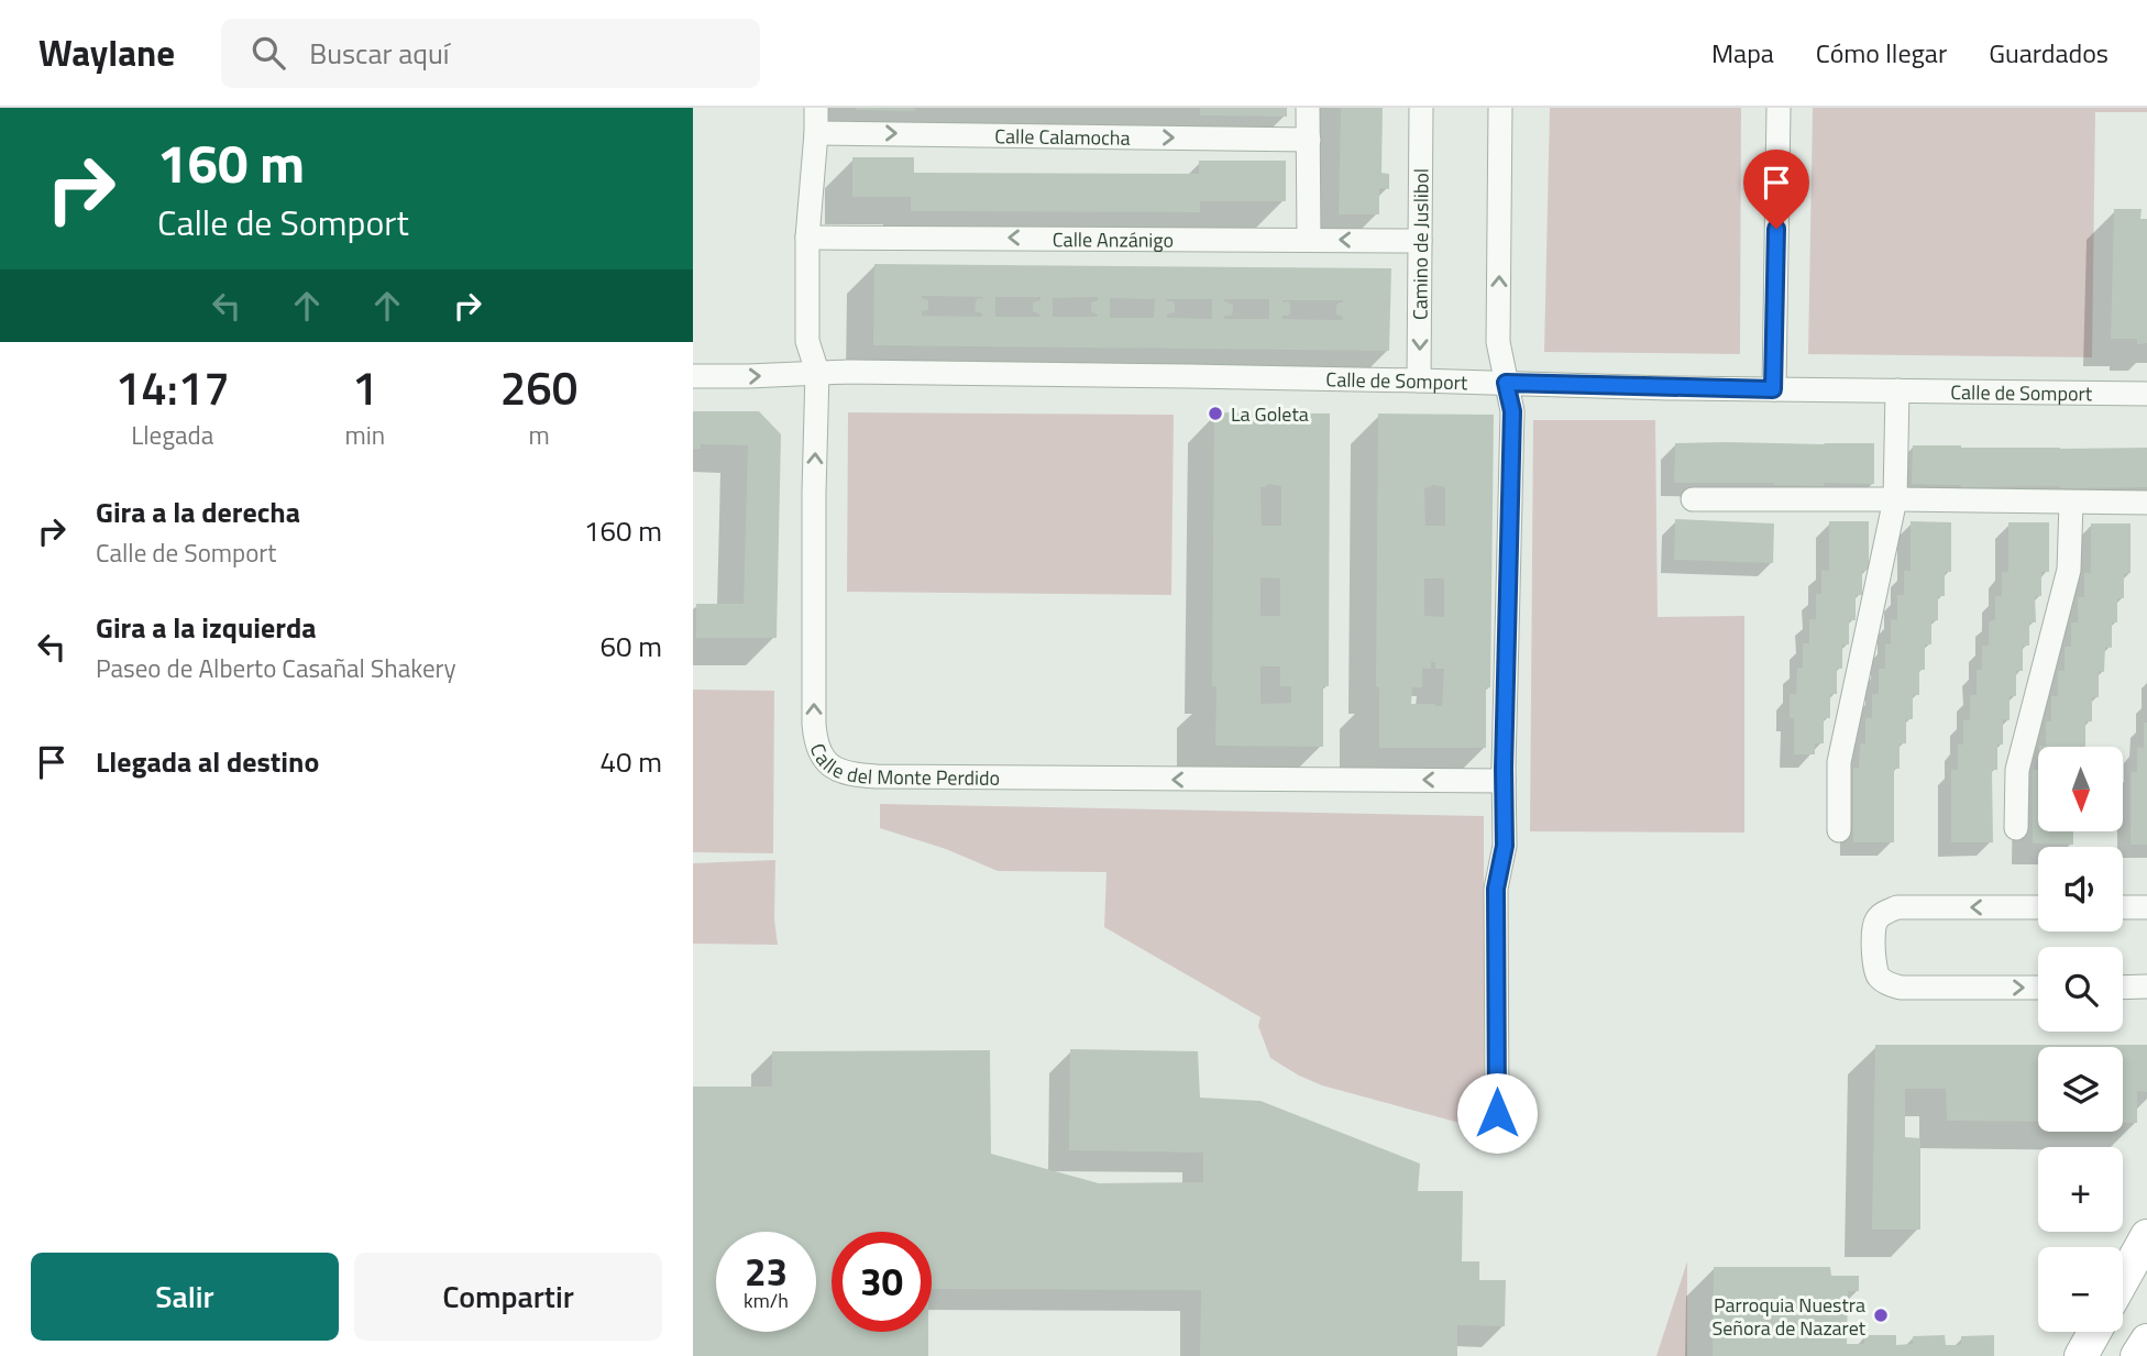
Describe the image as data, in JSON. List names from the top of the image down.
{
  "streets": {
    "street": [
      "Calle Calamocha",
      "Calle Anzánigo",
      "Camino de Juslibol",
      "Calle de Somport",
      "Calle del Monte Perdido"
    ]
  },
  "crossings": [
    ["Calle Calamocha", "Calle del Monte Perdido"],
    ["Calle Anzánigo", "Camino de Juslibol"],
    ["Calle Anzánigo", "Calle del Monte Perdido"],
    ["Camino de Juslibol", "Calle de Somport"],
    ["Calle de Somport", "Calle del Monte Perdido"]
  ],
  "one_way": ["Calle Calamocha", "Calle Anzánigo"],
  "places": ["La Goleta", "Parroquia Nuestra Señora de Nazaret"],
  "north": "bottom",
  "page": {
    "header": "Waylane",
    "search": "Buscar aquí",
    "nav": ["Mapa", "Cómo llegar", "Guardados"],
    "turn": ["160 m", "Calle de Somport"],
    "eta": [
      "14:17",
      "Llegada",
      "1",
      "min",
      "260",
      "m"
    ],
    "list": [
      {
        "name": "Gira a la derecha",
        "note": "Calle de Somport",
        "value": "160 m"
      },
      {
        "name": "Gira a la izquierda",
        "note": "Paseo de Alberto Casañal Shakery",
        "value": "60 m"
      },
      {
        "name": "Llegada al destino",
        "value": "40 m"
      }
    ],
    "map_buttons": ["+", "−"],
    "speed": "23 km/h",
    "limit": "30",
    "buttons": ["Salir", "Compartir"]
  }
}
